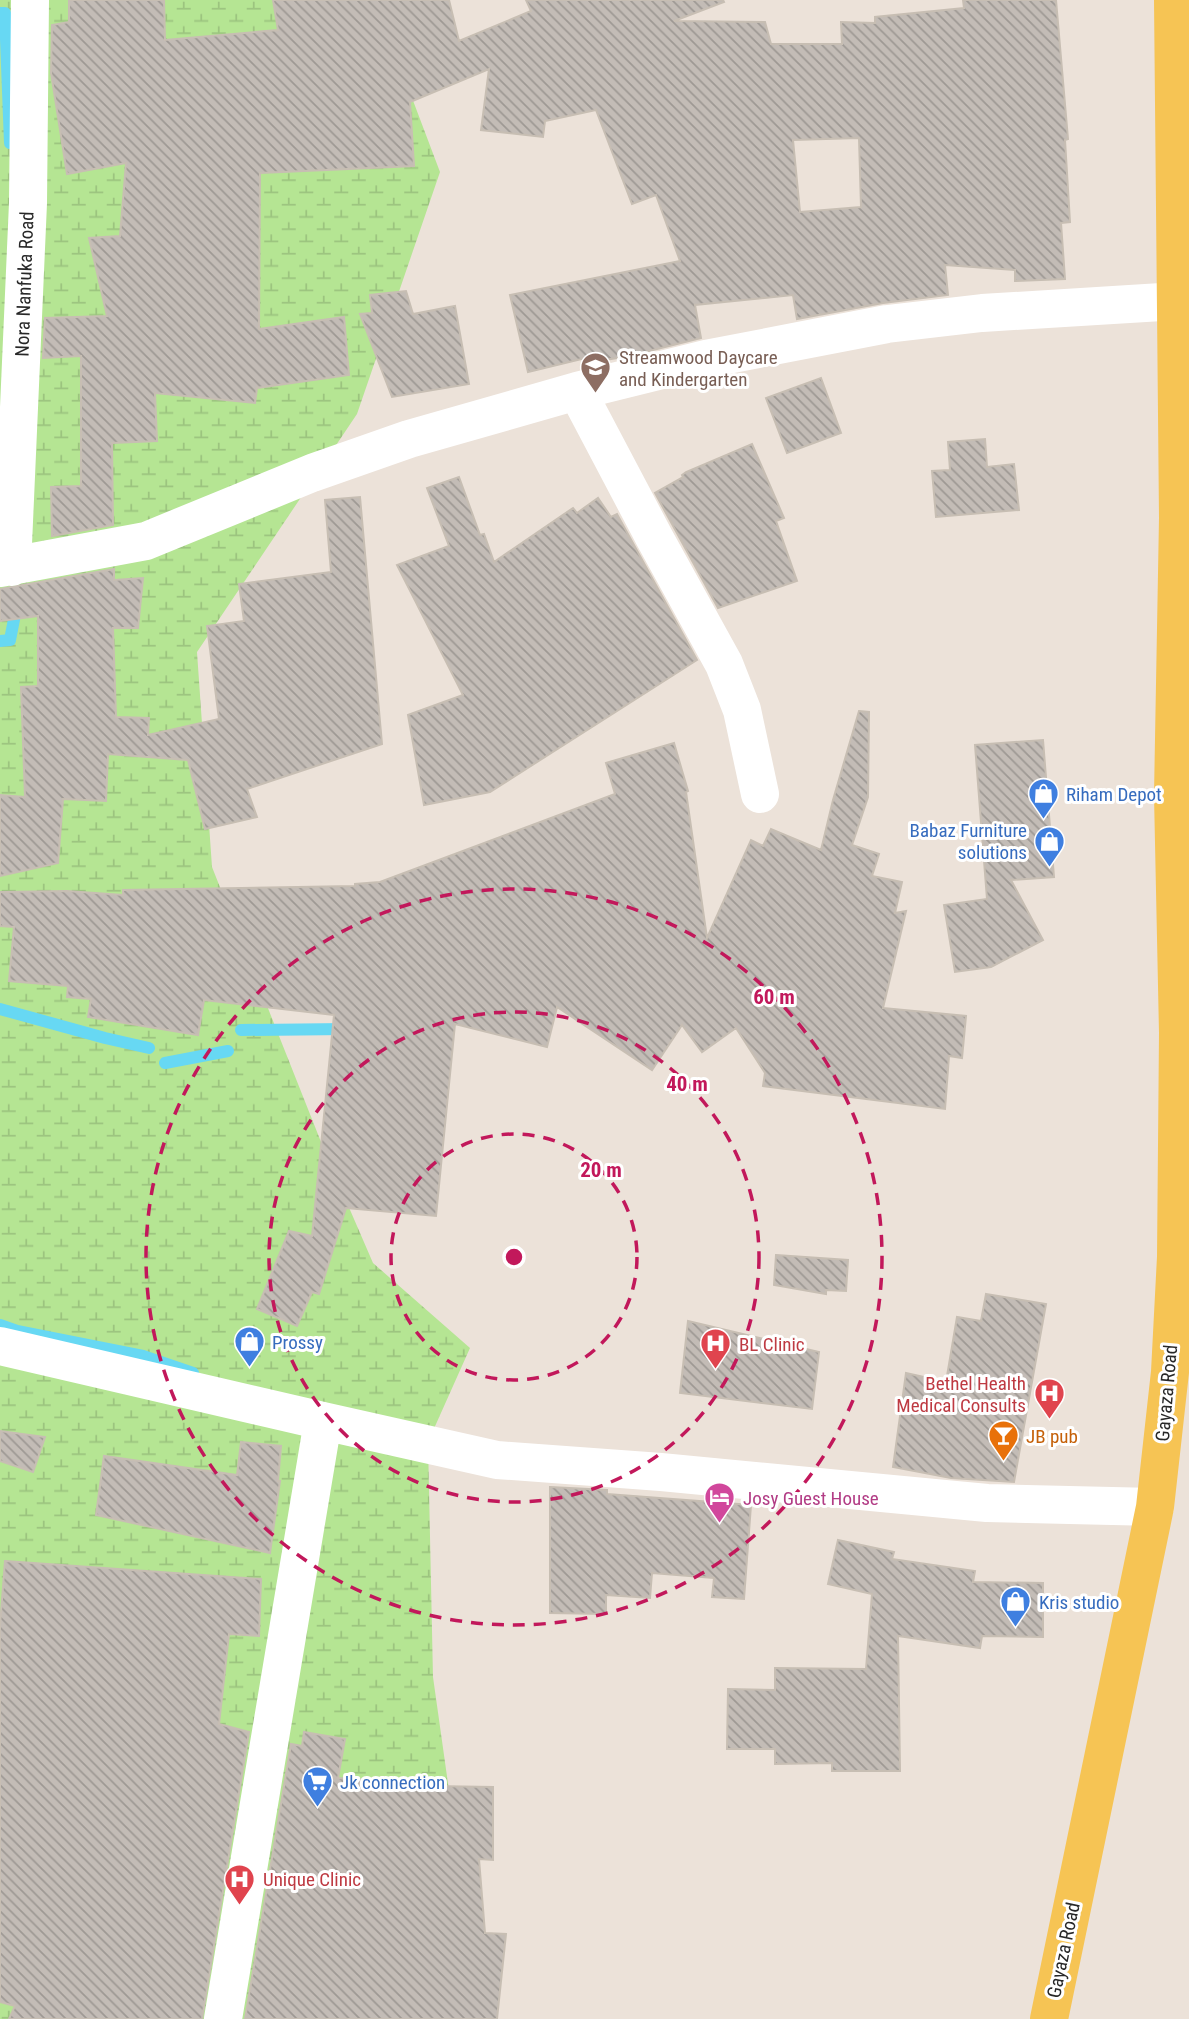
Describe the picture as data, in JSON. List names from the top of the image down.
{
  "streets": {
    "main road": ["Gayaza Road"],
    "street": ["Nora Nanfuka Road"]
  },
  "places": {
    "school or university": ["Streamwood Daycare and Kindergarten"],
    "shop": [
      "Riham Depot",
      "Babaz Furniture solutions",
      "Prossy",
      "Kris studio"
    ],
    "hospital": ["BL Clinic", "Bethel Health Medical Consults", "Unique Clinic"],
    "bar": ["JB pub"],
    "hotel": ["Josy Guest House"],
    "supermarket": ["Jk connection"]
  },
  "rings": ["60 m", "40 m", "20 m"]
}
